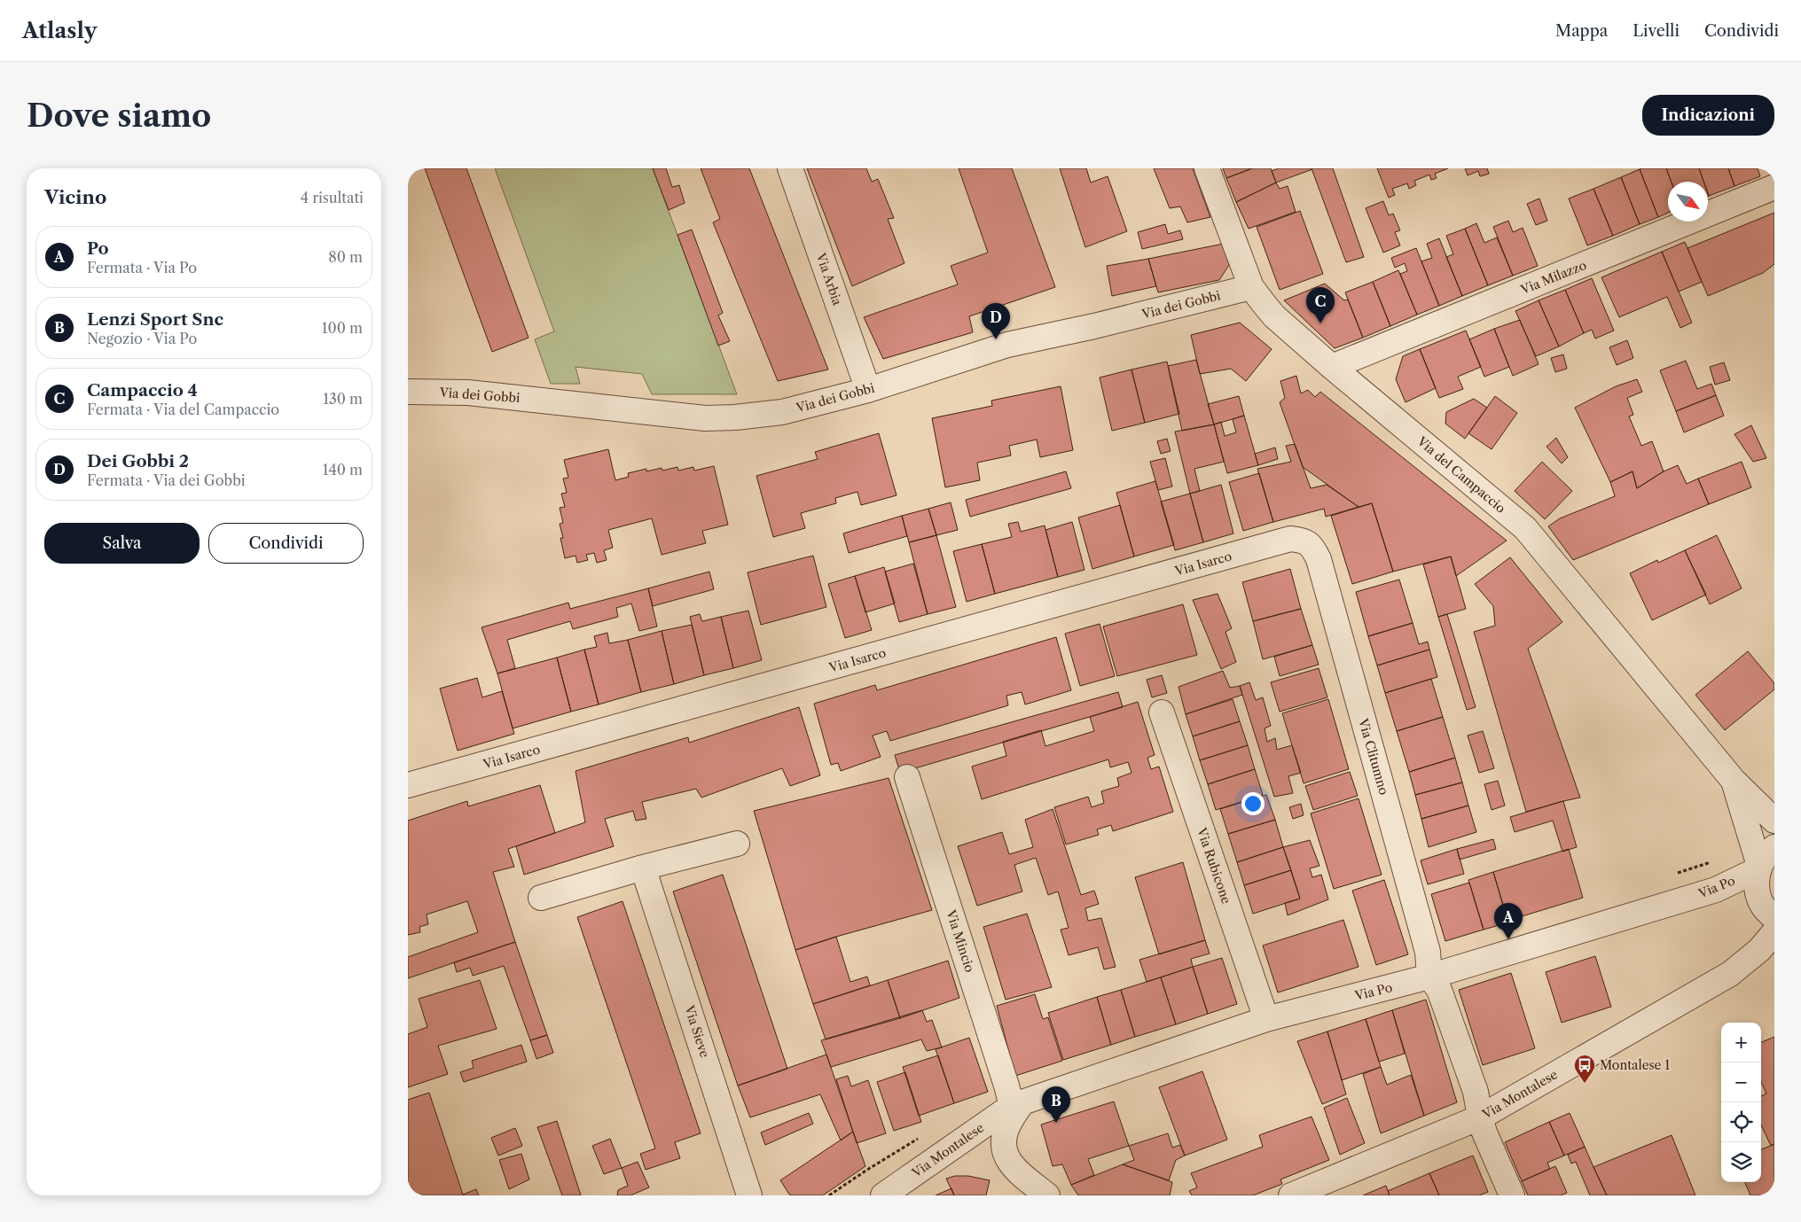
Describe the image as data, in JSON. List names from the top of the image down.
{
  "streets": {
    "street": [
      "Via Milazzo",
      "Via Arbia",
      "Via dei Gobbi",
      "Via del Campaccio",
      "Via Isarco",
      "Via Clitumno",
      "Via Rubicone",
      "Via Po",
      "Via Mincio",
      "Via Sieve",
      "Via Montalese"
    ]
  },
  "crossings": [
    ["Via Milazzo", "Via del Campaccio"],
    ["Via Arbia", "Via dei Gobbi"],
    ["Via dei Gobbi", "Via del Campaccio"],
    ["Via del Campaccio", "Via Po"],
    ["Via Isarco", "Via Clitumno"],
    ["Via Clitumno", "Via Po"],
    ["Via Rubicone", "Via Po"],
    ["Via Po", "Via Mincio"],
    ["Via Po", "Via Montalese"]
  ],
  "places": {
    "bus stop": ["Montalese 1"]
  },
  "north": "bottom right",
  "page": {
    "header": "Atlasly",
    "nav": ["Mappa", "Livelli", "Condividi"],
    "buttons": [
      "Indicazioni",
      ["Salva", "Condividi"]
    ],
    "title": "Dove siamo",
    "heading": ["Vicino", "4 risultati"],
    "list": [
      {
        "mark": "A",
        "name": "Po",
        "note": "Fermata · Via Po",
        "value": "80 m"
      },
      {
        "mark": "B",
        "name": "Lenzi Sport Snc",
        "note": "Negozio · Via Po",
        "value": "100 m"
      },
      {
        "mark": "C",
        "name": "Campaccio 4",
        "note": "Fermata · Via del Campaccio",
        "value": "130 m"
      },
      {
        "mark": "D",
        "name": "Dei Gobbi 2",
        "note": "Fermata · Via dei Gobbi",
        "value": "140 m"
      }
    ],
    "pins": [
      "C",
      "D",
      "A",
      "B"
    ],
    "map_buttons": ["+", "−"]
  }
}
